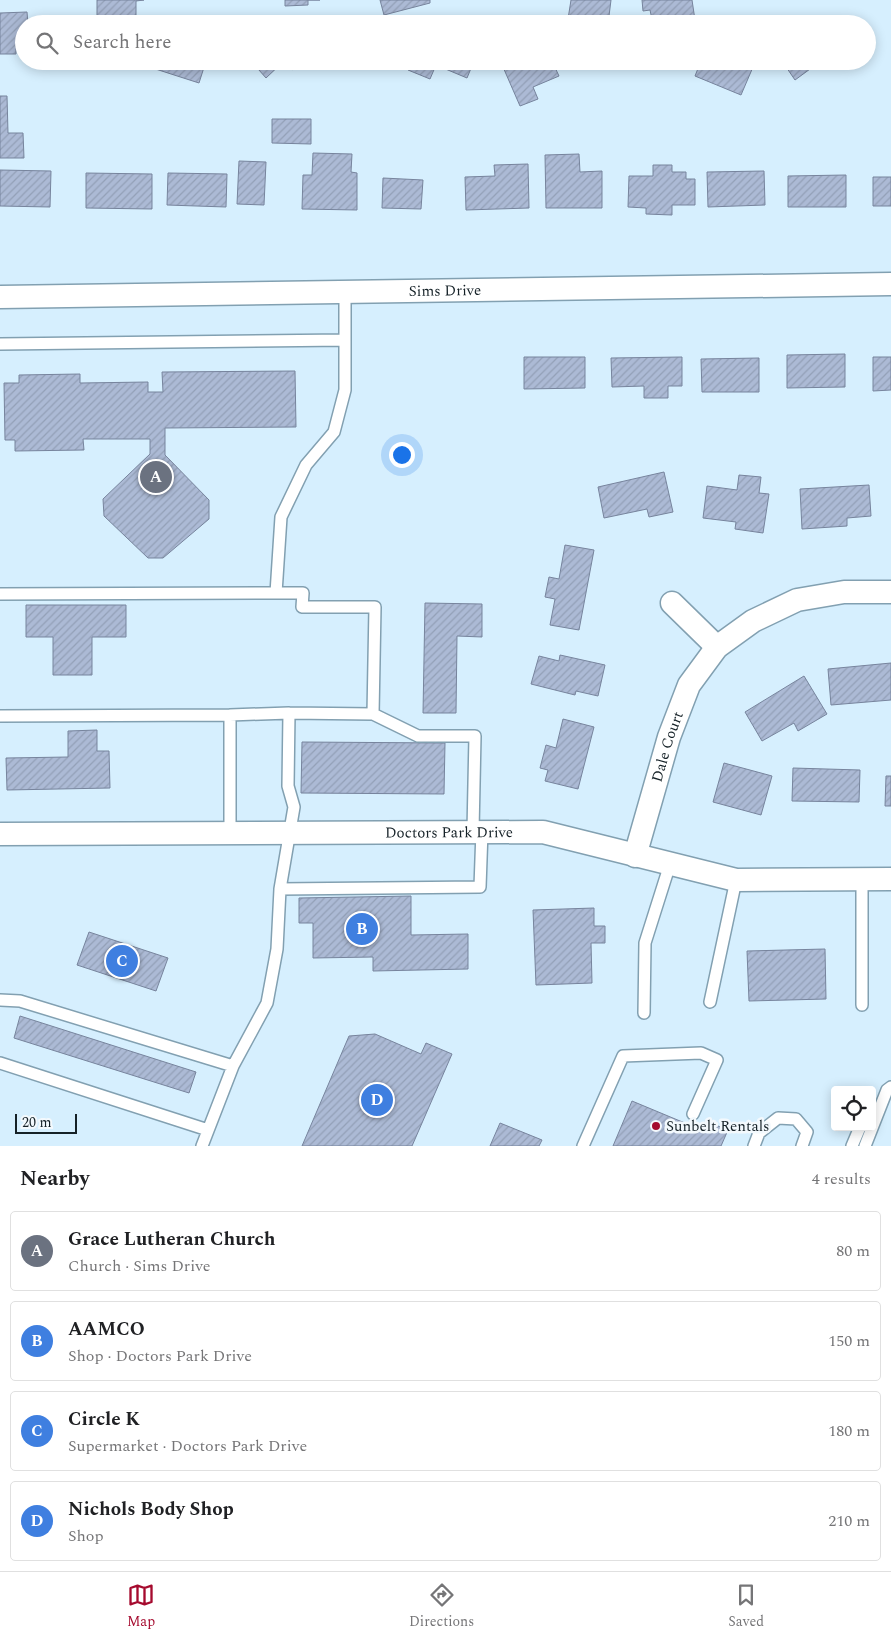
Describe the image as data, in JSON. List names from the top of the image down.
{
  "streets": {
    "street": ["Sims Drive", "Dale Court", "Doctors Park Drive"]
  },
  "crossings": [
    ["Dale Court", "Doctors Park Drive"]
  ],
  "places": ["Sunbelt Rentals"],
  "scale_bar": "20 m",
  "page": {
    "search": "Search here",
    "pins": [
      "A",
      "B",
      "C",
      "D"
    ],
    "scale": "20 m",
    "heading": ["Nearby", "4 results"],
    "list": [
      {
        "mark": "A",
        "name": "Grace Lutheran Church",
        "note": "Church · Sims Drive",
        "value": "80 m"
      },
      {
        "mark": "B",
        "name": "AAMCO",
        "note": "Shop · Doctors Park Drive",
        "value": "150 m"
      },
      {
        "mark": "C",
        "name": "Circle K",
        "note": "Supermarket · Doctors Park Drive",
        "value": "180 m"
      },
      {
        "mark": "D",
        "name": "Nichols Body Shop",
        "note": "Shop",
        "value": "210 m"
      }
    ],
    "nav": ["Map", "Directions", "Saved"]
  }
}
